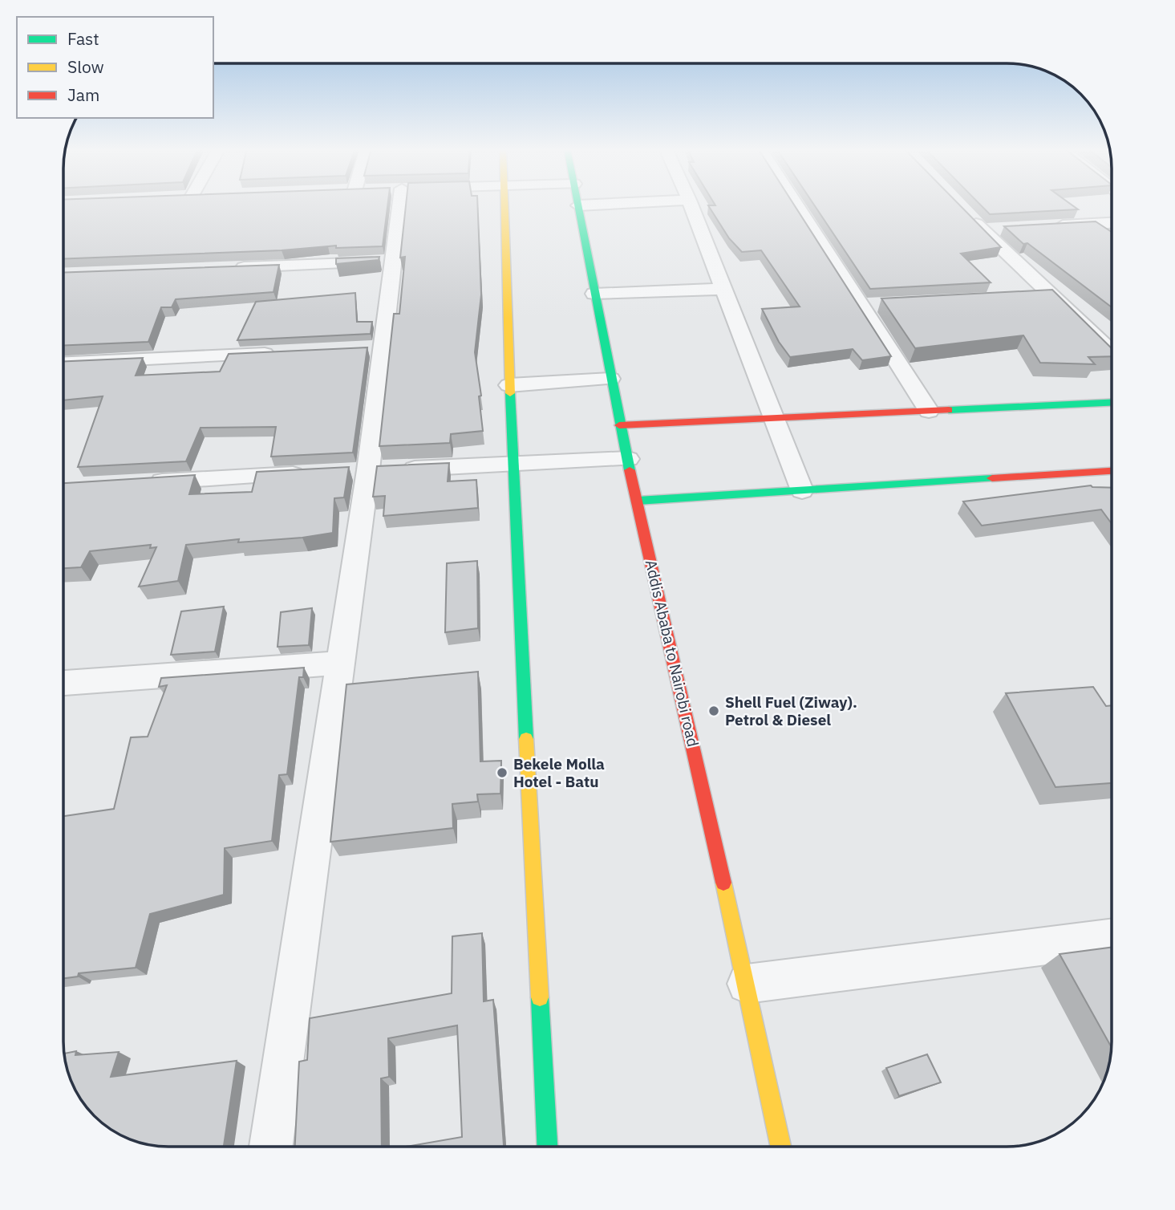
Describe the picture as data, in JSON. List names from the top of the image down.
{
  "streets": {
    "main road": ["Addis Ababa to Nairobi road"]
  },
  "places": ["Shell Fuel (Ziway). Petrol & Diesel", "Bekele Molla Hotel - Batu"],
  "legend": ["Fast", "Slow", "Jam"]
}
